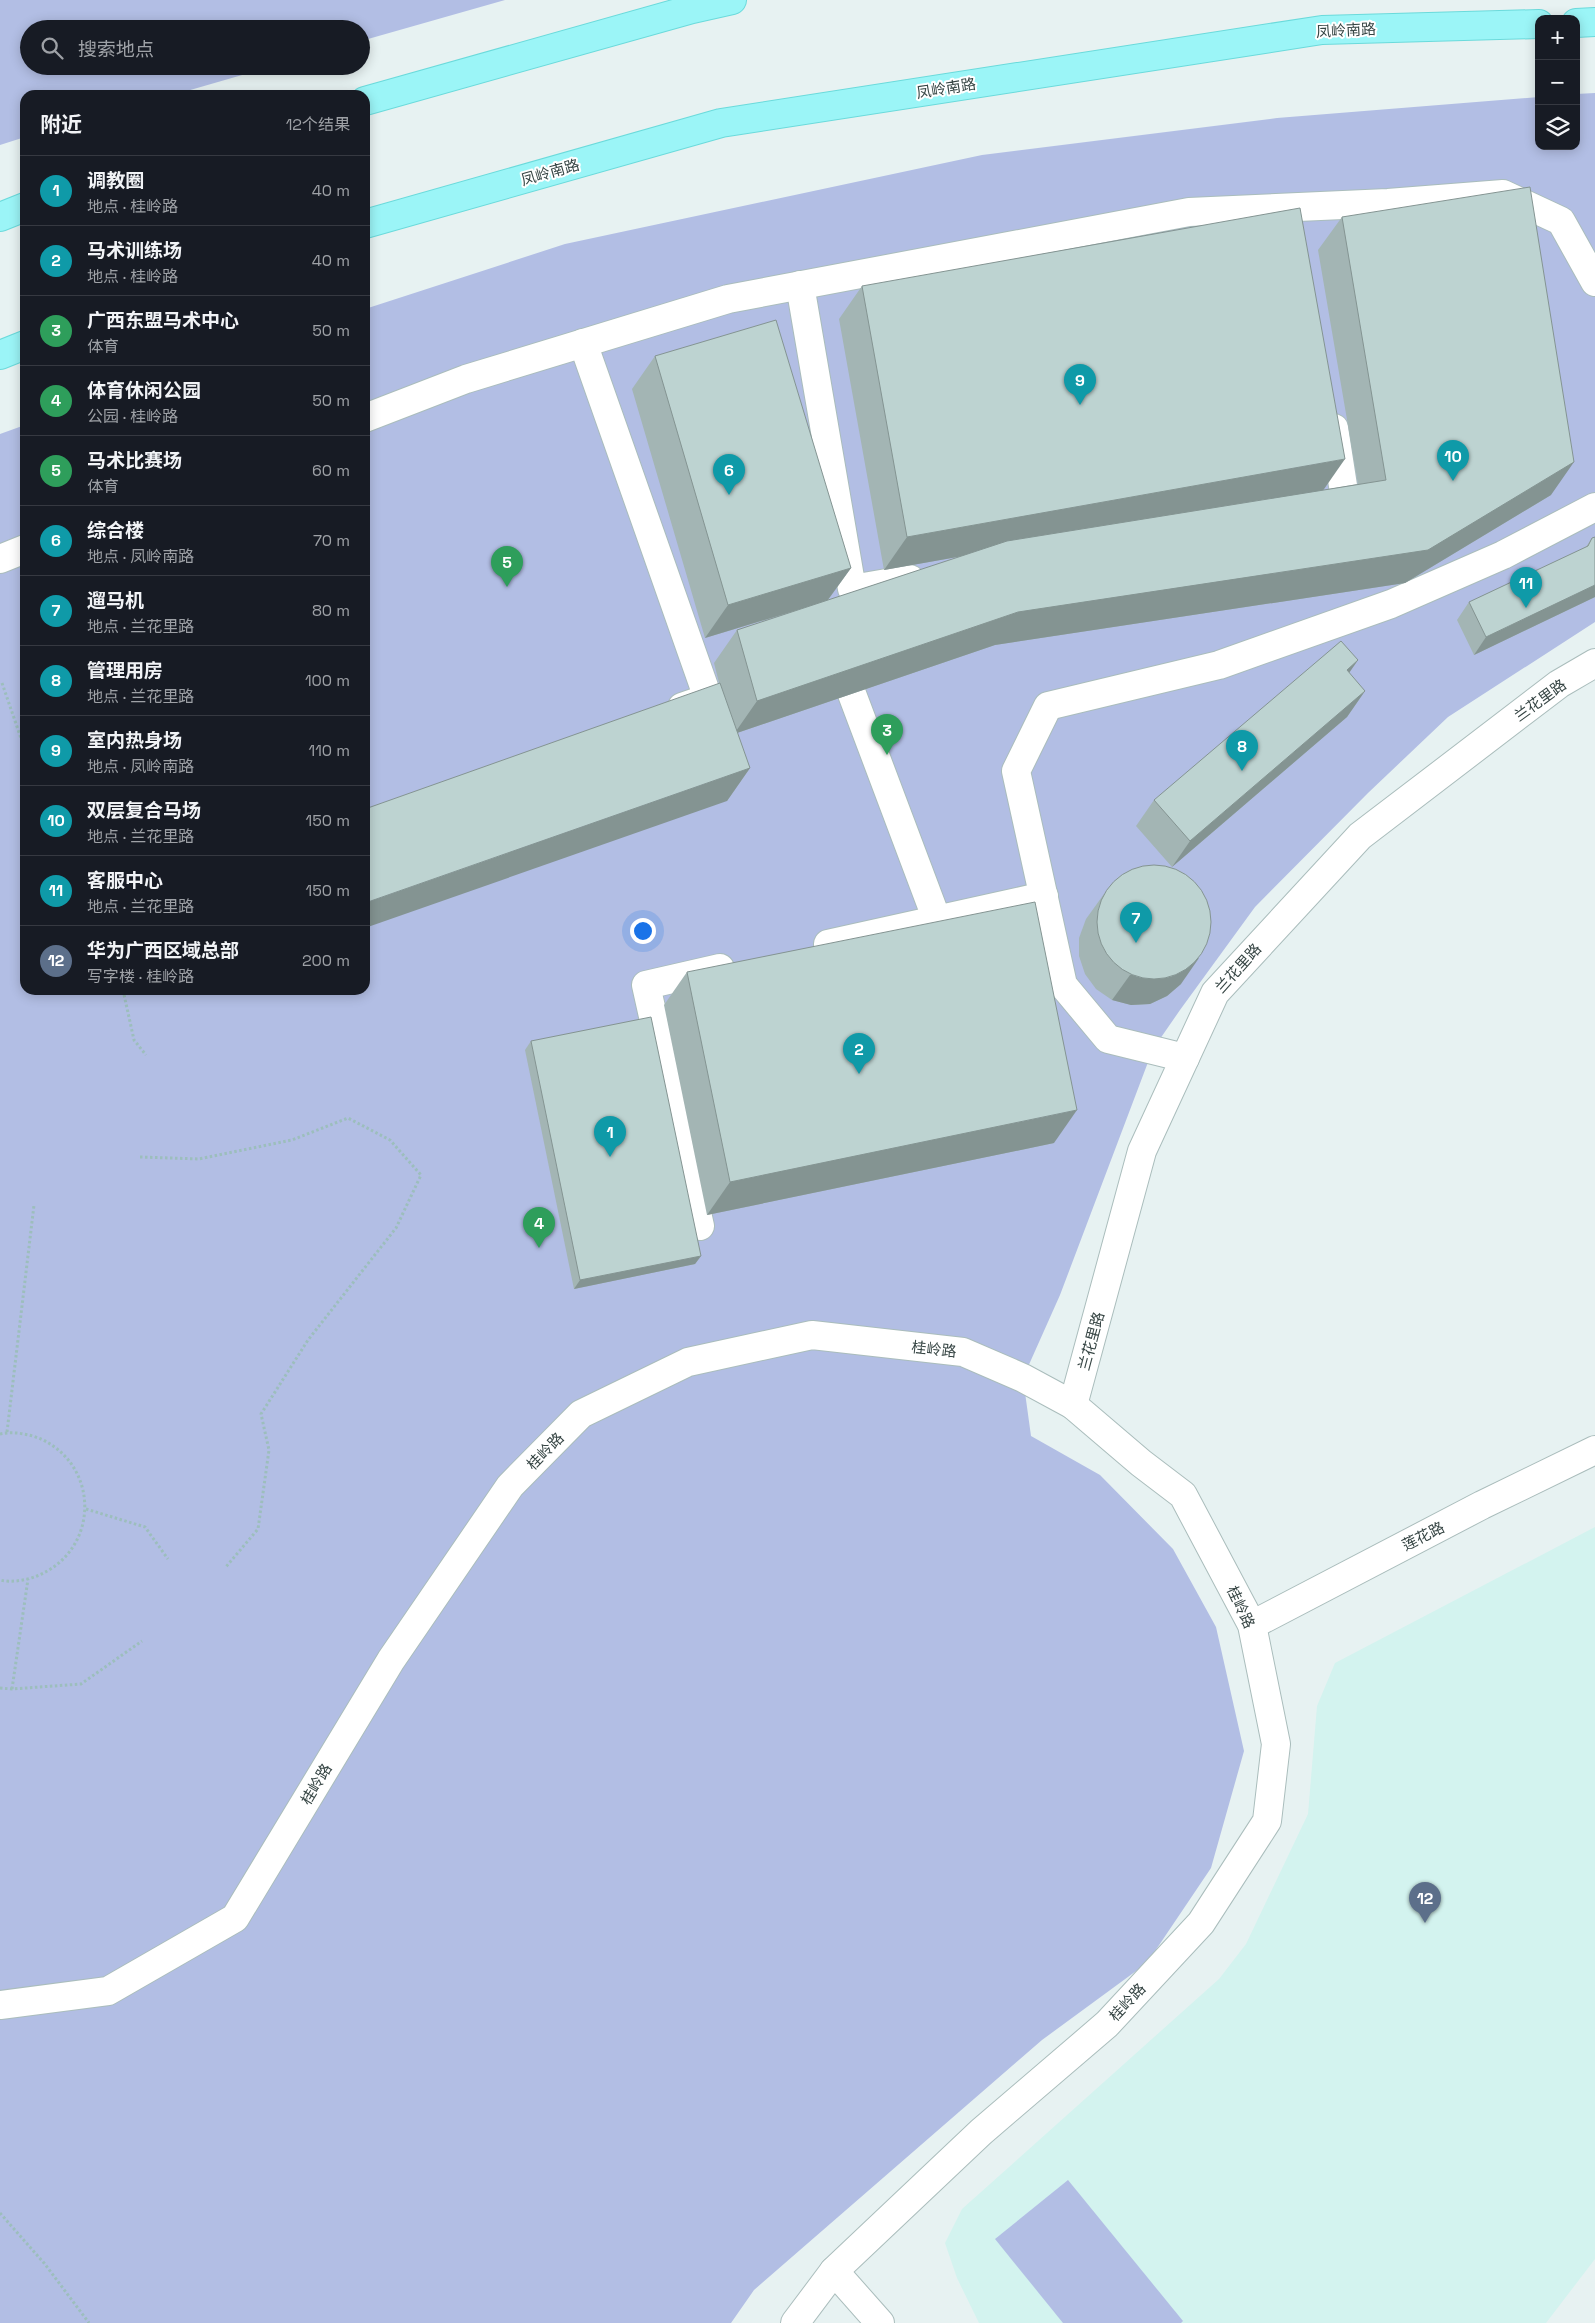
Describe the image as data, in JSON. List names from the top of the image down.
{
  "streets": {
    "main road": ["凤岭南路"],
    "street": ["兰花里路", "桂岭路", "莲花路"]
  },
  "crossings": [
    ["兰花里路", "桂岭路"],
    ["桂岭路", "莲花路"]
  ],
  "page": {
    "map_buttons": ["+", "−"],
    "search": "搜索地点",
    "heading": ["附近", "12个结果"],
    "list": [
      {
        "mark": "1",
        "name": "调教圈",
        "note": "地点 · 桂岭路",
        "value": "40 m"
      },
      {
        "mark": "2",
        "name": "马术训练场",
        "note": "地点 · 桂岭路",
        "value": "40 m"
      },
      {
        "mark": "3",
        "name": "广西东盟马术中心",
        "note": "体育",
        "value": "50 m"
      },
      {
        "mark": "4",
        "name": "体育休闲公园",
        "note": "公园 · 桂岭路",
        "value": "50 m"
      },
      {
        "mark": "5",
        "name": "马术比赛场",
        "note": "体育",
        "value": "60 m"
      },
      {
        "mark": "6",
        "name": "综合楼",
        "note": "地点 · 凤岭南路",
        "value": "70 m"
      },
      {
        "mark": "7",
        "name": "遛马机",
        "note": "地点 · 兰花里路",
        "value": "80 m"
      },
      {
        "mark": "8",
        "name": "管理用房",
        "note": "地点 · 兰花里路",
        "value": "100 m"
      },
      {
        "mark": "9",
        "name": "室内热身场",
        "note": "地点 · 凤岭南路",
        "value": "110 m"
      },
      {
        "mark": "10",
        "name": "双层复合马场",
        "note": "地点 · 兰花里路",
        "value": "150 m"
      },
      {
        "mark": "11",
        "name": "客服中心",
        "note": "地点 · 兰花里路",
        "value": "150 m"
      },
      {
        "mark": "12",
        "name": "华为广西区域总部",
        "note": "写字楼 · 桂岭路",
        "value": "200 m"
      }
    ],
    "pins": [
      "9",
      "10",
      "6",
      "5",
      "11",
      "3",
      "8",
      "7",
      "2",
      "1",
      "4",
      "12"
    ]
  }
}
